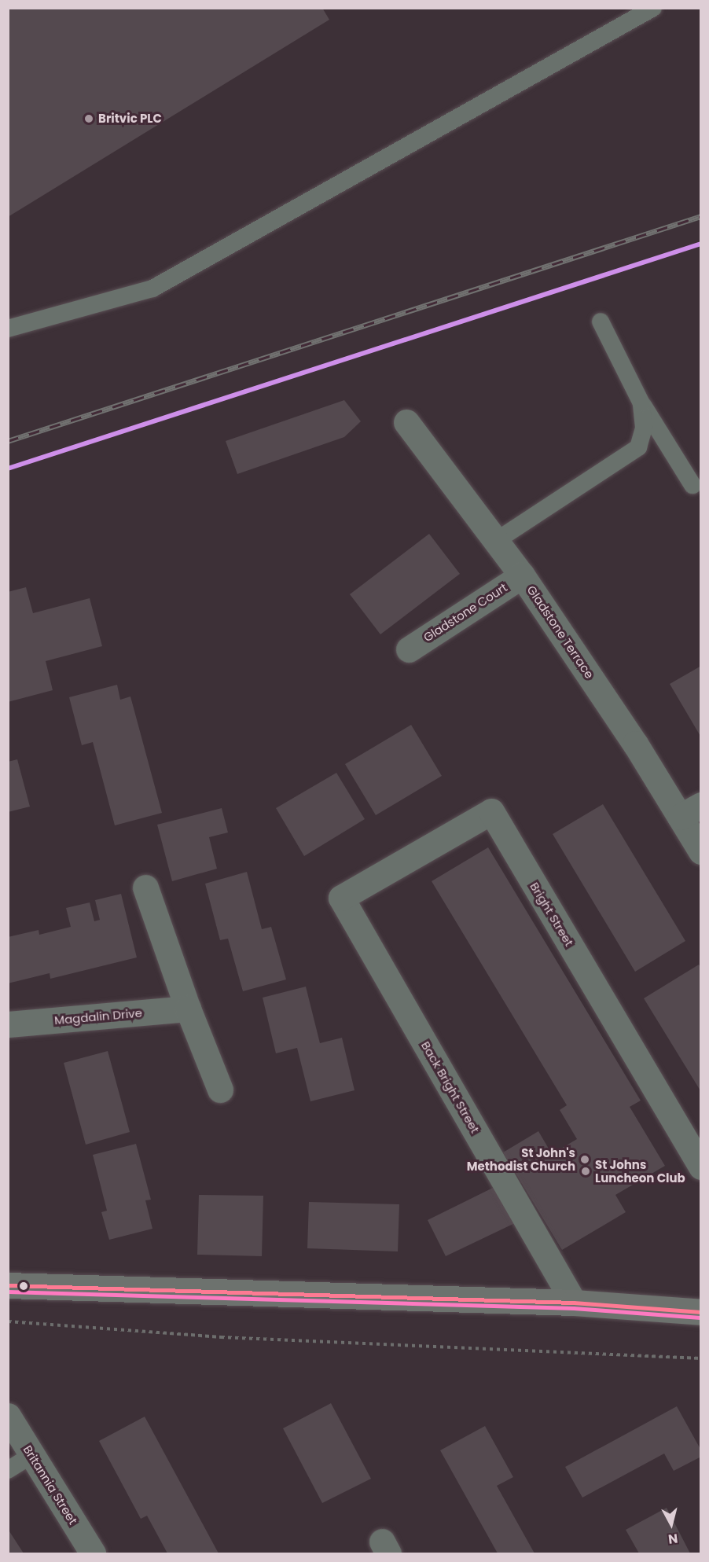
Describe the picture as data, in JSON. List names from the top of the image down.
{
  "streets": {
    "street": [
      "Gladstone Court",
      "Gladstone Terrace",
      "Bright Street",
      "Magdalin Drive",
      "Back Bright Street",
      "Britannia Street"
    ]
  },
  "crossings": [
    ["Gladstone Court", "Gladstone Terrace"],
    ["Bright Street", "Back Bright Street"]
  ],
  "places": ["Britvic PLC", "St John's Methodist Church", "St Johns Luncheon Club"],
  "north": "bottom"
}
